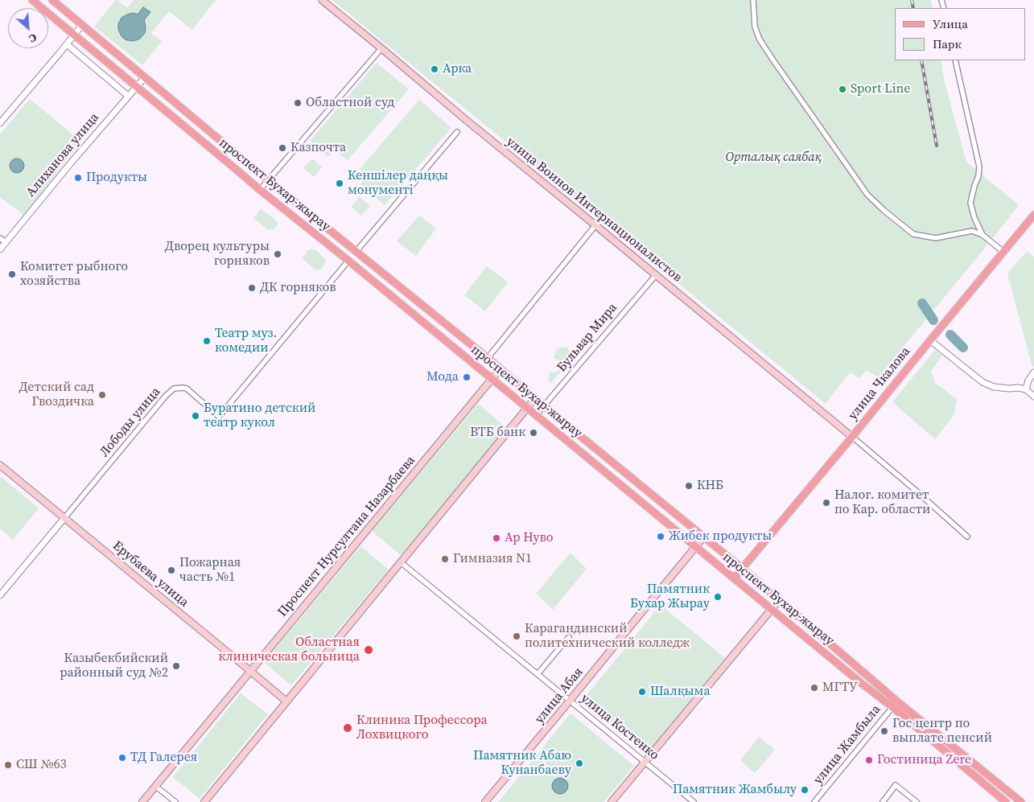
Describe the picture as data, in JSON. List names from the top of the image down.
{
  "streets": {
    "main road": [
      "проспект Бухар-жырау",
      "улица Воинов Интернационалистов",
      "улица Чкалова",
      "Проспект Нурсултана Назарбаева",
      "Ерубаева улица",
      "улица Абая"
    ],
    "street": [
      "Алиханова улица",
      "Бульвар Мира",
      "Лободы улица",
      "улица Костенко",
      "улица Жамбыла"
    ]
  },
  "crossings": [
    ["Алиханова улица", "проспект Бухар-жырау"],
    ["проспект Бухар-жырау", "Бульвар Мира"],
    ["проспект Бухар-жырау", "улица Чкалова"],
    ["проспект Бухар-жырау", "Лободы улица"],
    ["проспект Бухар-жырау", "Проспект Нурсултана Назарбаева"],
    ["проспект Бухар-жырау", "улица Абая"],
    ["проспект Бухар-жырау", "улица Жамбыла"],
    ["улица Воинов Интернационалистов", "Бульвар Мира"],
    ["улица Воинов Интернационалистов", "улица Чкалова"],
    ["Лободы улица", "Ерубаева улица"],
    ["Проспект Нурсултана Назарбаева", "Ерубаева улица"],
    ["улица Абая", "улица Костенко"]
  ],
  "parks": ["Орталық саябақ"],
  "places": [
    "Арка",
    "Sport Line",
    "Областной суд",
    "Казпочта",
    "Продукты",
    "Кеншілер даңқы монументі",
    "Дворец культуры горняков",
    "Комитет рыбного хозяйства",
    "ДК горняков",
    "Театр муз. комедии",
    "Мода",
    "Детский сад Гвоздичка",
    "Буратино детский театр кукол",
    "ВТБ банк",
    "КНБ",
    "Налог. комитет по Кар. области",
    "Жибек продукты",
    "Ар Нуво",
    "Гимназия N1",
    "Пожарная часть №1",
    "Памятник Бухар Жырау",
    "Карагандинский политехнический колледж",
    "Областная клиническая больница",
    "Казыбекбийский районный суд №2",
    "МГТУ",
    "Шалқыма",
    "Клиника Профессора Лохвицкого",
    "Гос центр по выплате пенсий",
    "ТД Галерея",
    "Гостиница Zere",
    "Памятник Абаю Кунанбаеву",
    "СШ №63",
    "Памятник Жамбылу"
  ],
  "legend": ["Улица", "Парк"],
  "north": "bottom right"
}
